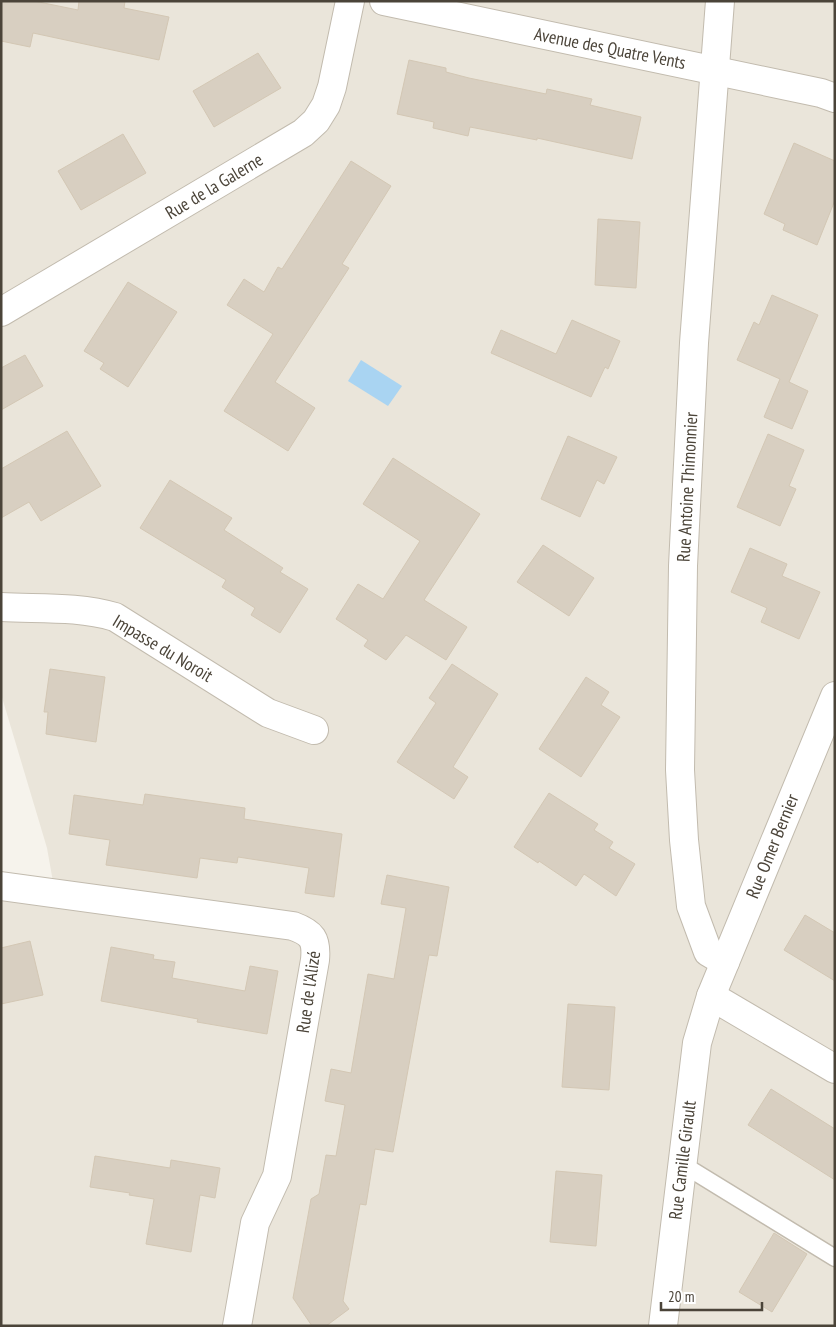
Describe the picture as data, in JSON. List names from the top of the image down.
{
  "streets": {
    "street": [
      "Avenue des Quatre Vents",
      "Rue de la Galerne",
      "Rue Antoine Thimonnier",
      "Impasse du Noroit",
      "Rue Omer Bernier",
      "Rue de l'Alizé",
      "Rue Camille Girault"
    ]
  },
  "crossings": [
    ["Avenue des Quatre Vents", "Rue Antoine Thimonnier"],
    ["Rue Antoine Thimonnier", "Rue Omer Bernier"],
    ["Rue Omer Bernier", "Rue Camille Girault"]
  ],
  "scale_bar": "20 m"
}
